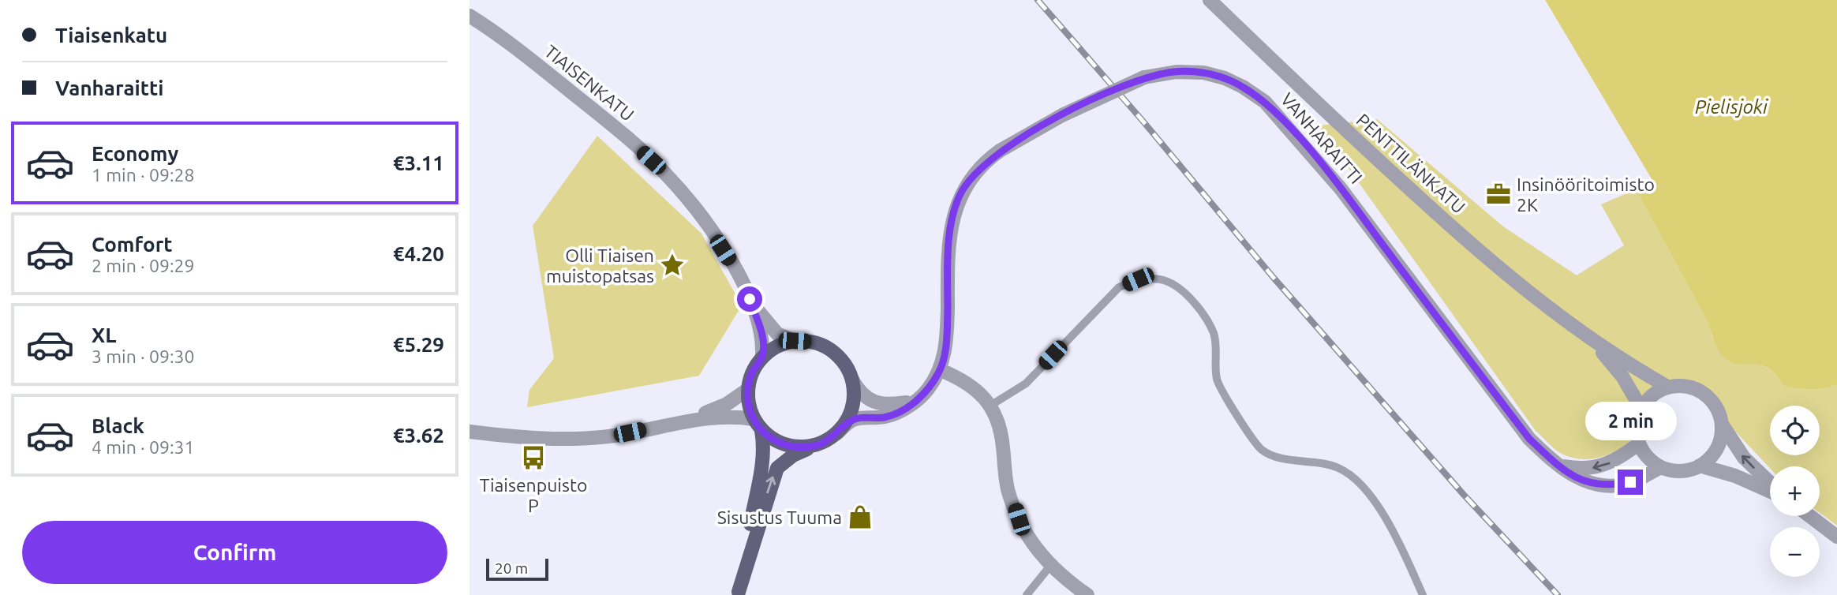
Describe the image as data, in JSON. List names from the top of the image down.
{
  "streets": {
    "street": ["TIAISENKATU", "VANHARAITTI", "PENTTILÄNKATU"]
  },
  "crossings": [
    ["TIAISENKATU", "VANHARAITTI"],
    ["VANHARAITTI", "PENTTILÄNKATU"]
  ],
  "water": ["Pielisjoki"],
  "places": {
    "office": ["Insinööritoimisto 2K"],
    "place": ["Olli Tiaisen muistopatsas"],
    "bus stop": ["Tiaisenpuisto P"],
    "shop": ["Sisustus Tuuma"]
  },
  "scale_bar": "20 m",
  "page": {
    "banner": ["Tiaisenkatu", "Vanharaitti"],
    "list": [
      {
        "name": "Economy",
        "note": "1 min · 09:28",
        "value": "€3.11"
      },
      {
        "name": "Comfort",
        "note": "2 min · 09:29",
        "value": "€4.20"
      },
      {
        "name": "XL",
        "note": "3 min · 09:30",
        "value": "€5.29"
      },
      {
        "name": "Black",
        "note": "4 min · 09:31",
        "value": "€3.62"
      }
    ],
    "bubble": "2 min",
    "map_buttons": ["+", "−"],
    "buttons": "Confirm",
    "scale": "20 m"
  }
}
